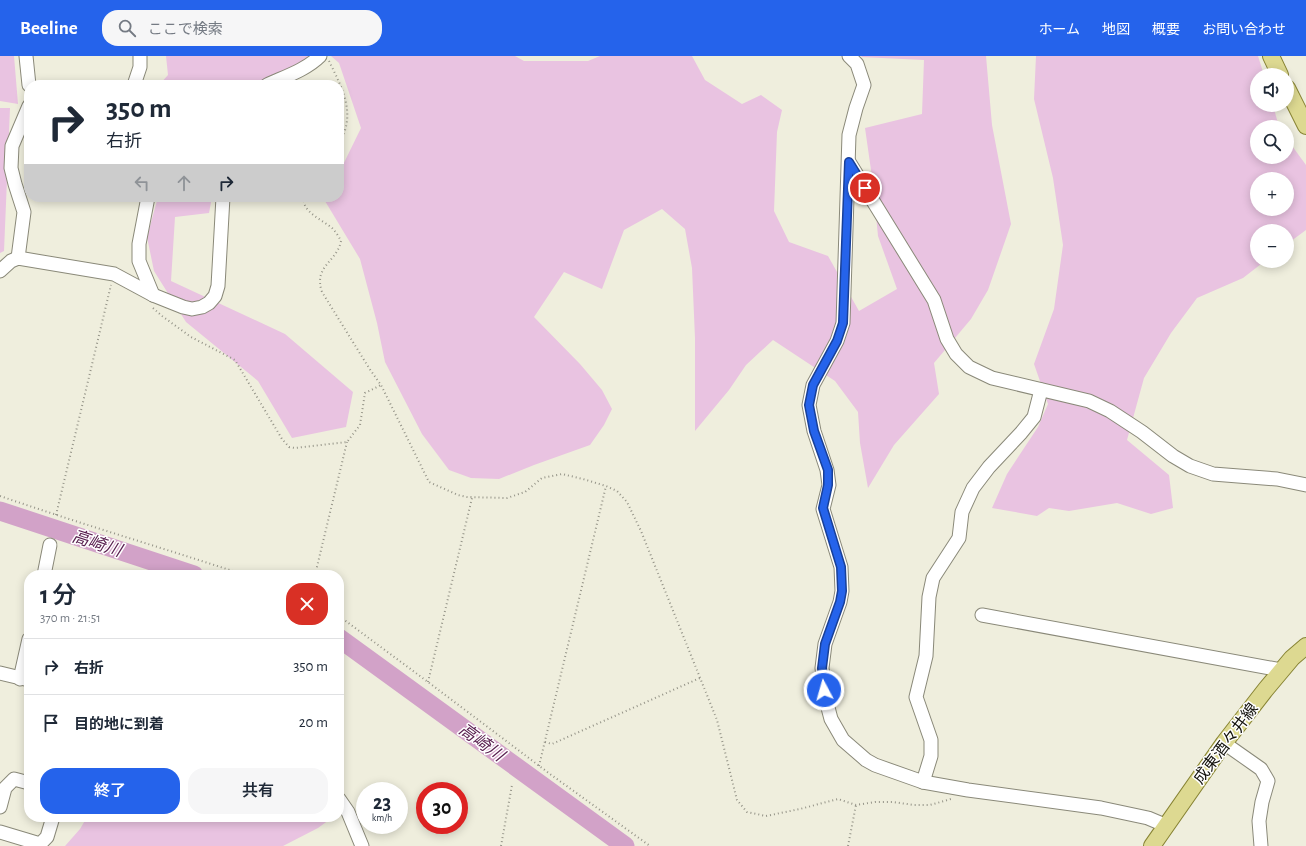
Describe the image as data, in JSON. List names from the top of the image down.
{
  "streets": {
    "main road": ["成東酒々井線"]
  },
  "water": ["高崎川"],
  "page": {
    "header": "Beeline",
    "search": "ここで検索",
    "nav": [
      "ホーム",
      "地図",
      "概要",
      "お問い合わせ"
    ],
    "map_buttons": ["+", "−"],
    "turn": ["350 m", "右折"],
    "heading": ["1 分", "370 m · 21:51"],
    "list": [
      {
        "name": "右折",
        "value": "350 m"
      },
      {
        "name": "目的地に到着",
        "value": "20 m"
      }
    ],
    "buttons": ["終了", "共有"],
    "speed": "23 km/h",
    "limit": "30"
  }
}
